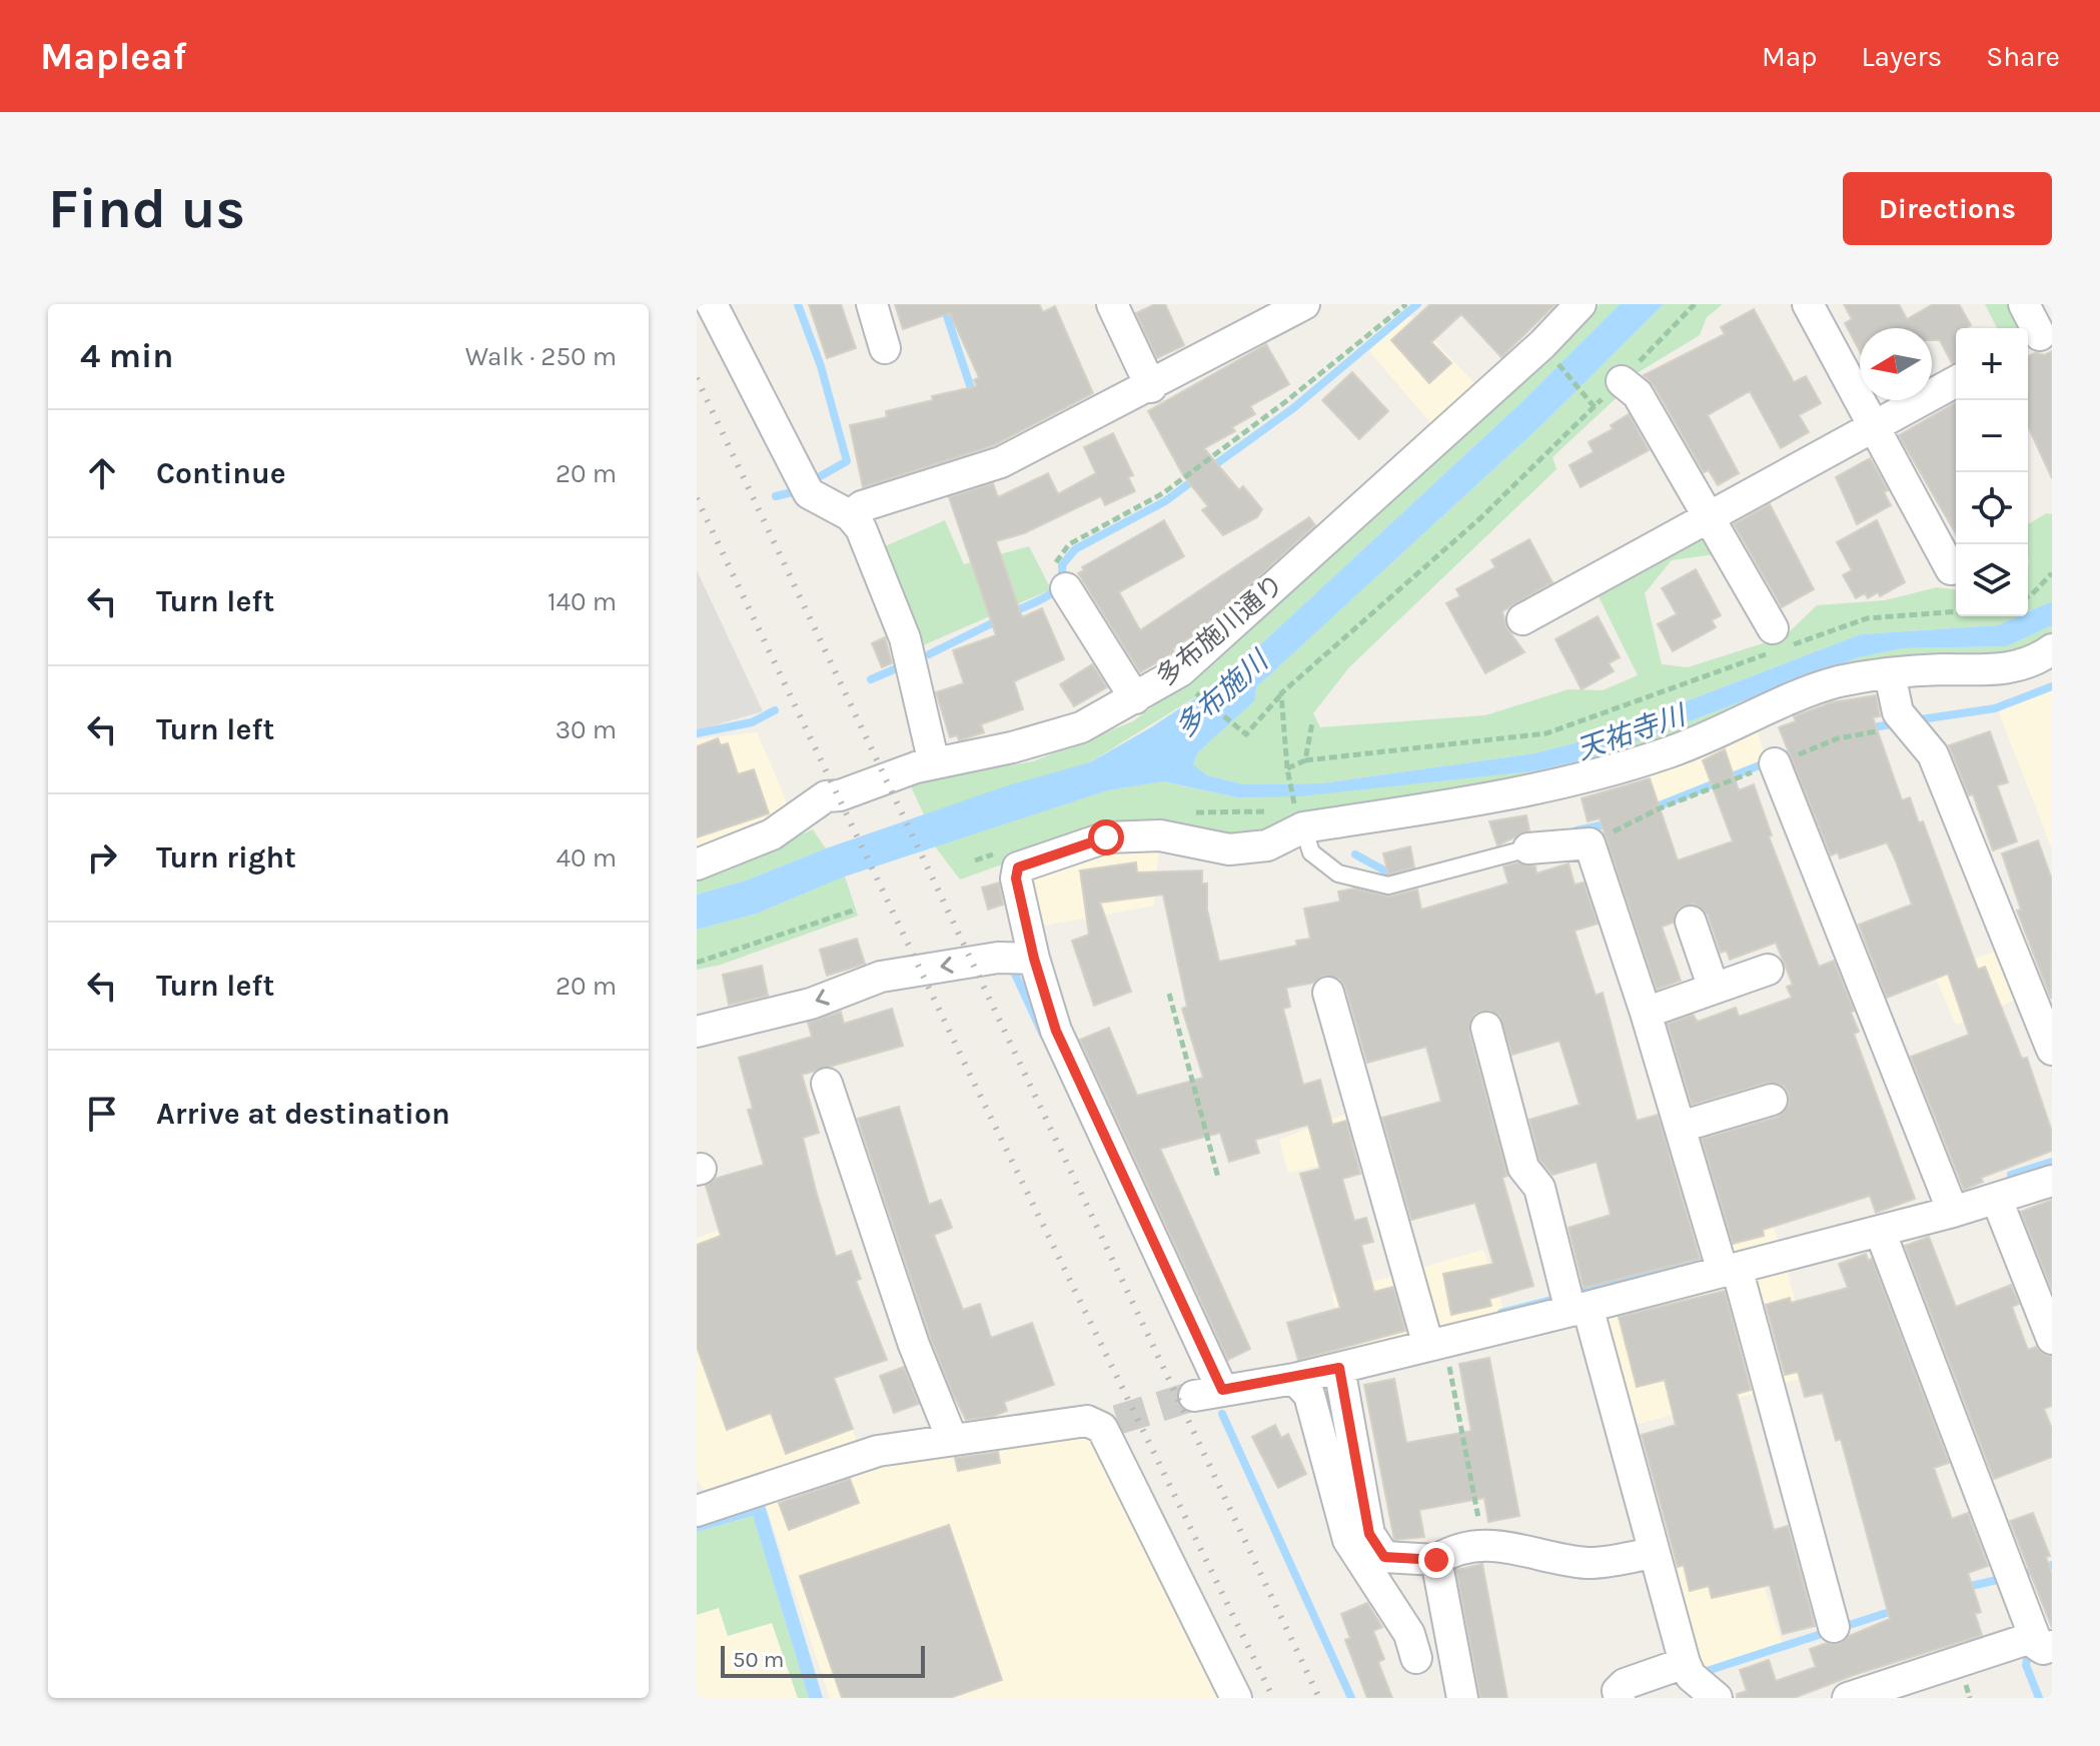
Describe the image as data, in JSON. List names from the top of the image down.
{
  "streets": {
    "street": ["多布施川通り"]
  },
  "water": ["多布施川", "天祐寺川"],
  "scale_bar": "50 m",
  "north": "left",
  "page": {
    "header": "Mapleaf",
    "nav": ["Map", "Layers", "Share"],
    "buttons": "Directions",
    "title": "Find us",
    "heading": ["4 min", "Walk · 250 m"],
    "map_buttons": ["+", "−"],
    "list": [
      ["Continue", "20 m"],
      ["Turn left", "140 m"],
      ["Turn left", "30 m"],
      ["Turn right", "40 m"],
      ["Turn left", "20 m"],
      "Arrive at destination"
    ],
    "scale": "50 m"
  }
}
